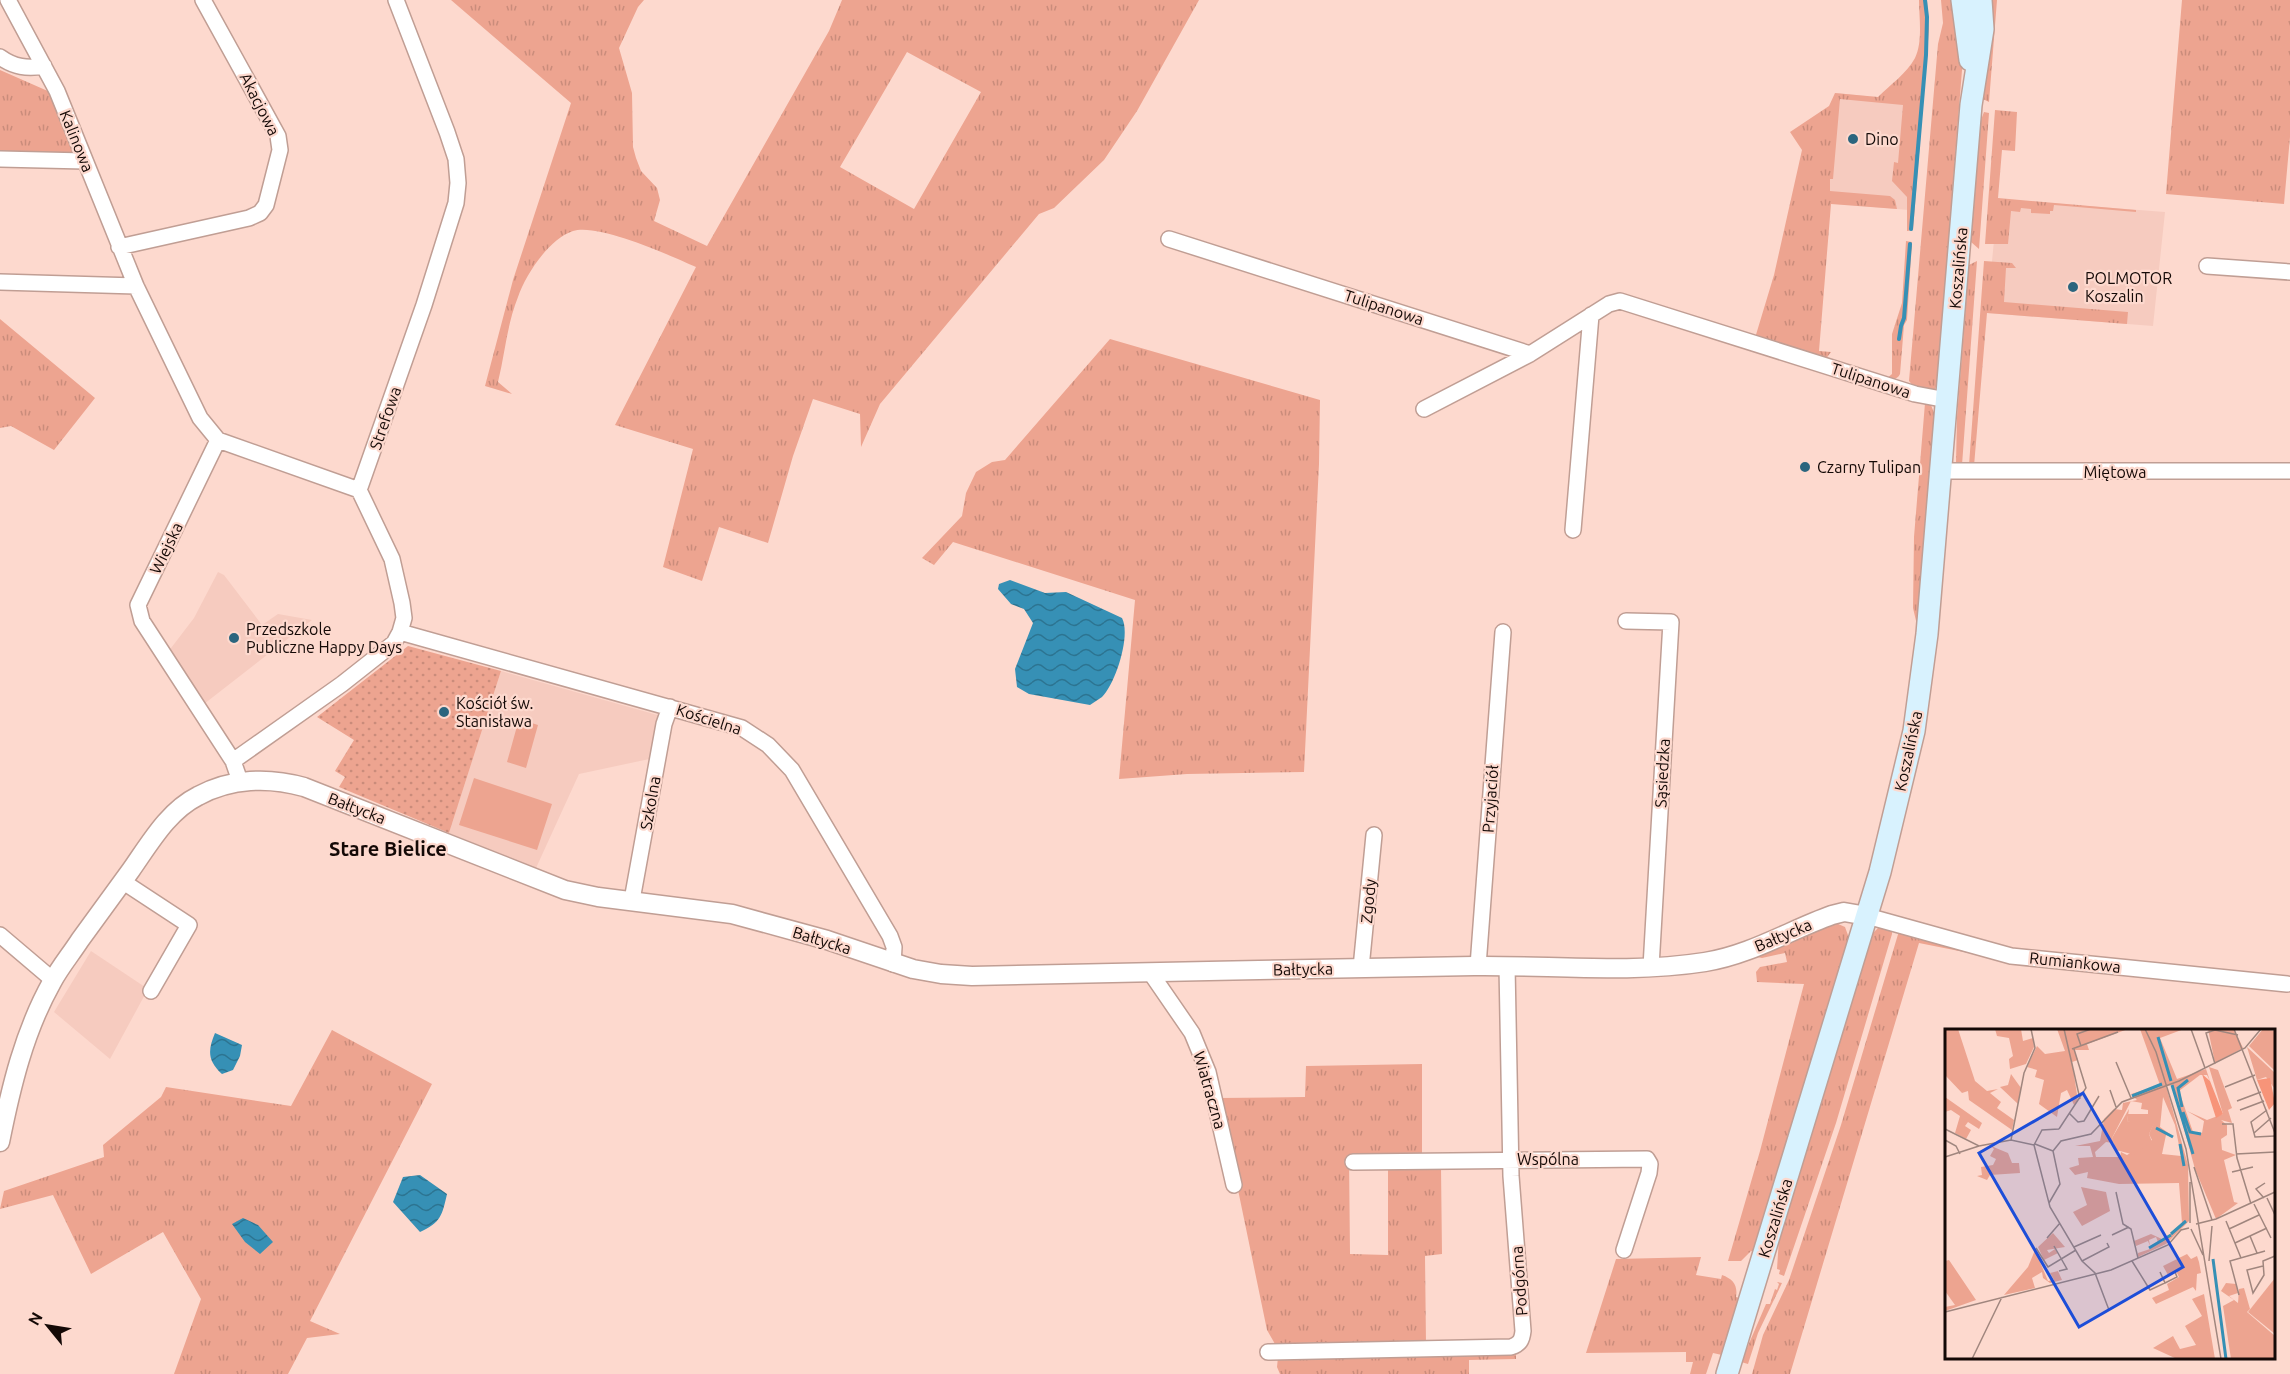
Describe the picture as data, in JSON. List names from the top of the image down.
{
  "streets": {
    "main road": ["Koszalińska"],
    "street": [
      "Akacjowa",
      "Kalinowa",
      "Tulipanowa",
      "Strefowa",
      "Miętowa",
      "Wiejska",
      "Kościelna",
      "Sąsiedzka",
      "Przyjaciół",
      "Szkolna",
      "Bałtycka",
      "Zgody",
      "Rumiankowa",
      "Wiatraczna",
      "Wspólna",
      "Podgórna"
    ]
  },
  "crossings": [
    ["Akacjowa", "Kalinowa"],
    ["Kalinowa", "Wiejska"],
    ["Koszalińska", "Tulipanowa"],
    ["Koszalińska", "Miętowa"],
    ["Koszalińska", "Bałtycka"],
    ["Koszalińska", "Rumiankowa"],
    ["Wiejska", "Bałtycka"],
    ["Kościelna", "Szkolna"],
    ["Kościelna", "Bałtycka"],
    ["Sąsiedzka", "Bałtycka"],
    ["Przyjaciół", "Bałtycka"],
    ["Szkolna", "Bałtycka"],
    ["Bałtycka", "Zgody"],
    ["Bałtycka", "Rumiankowa"],
    ["Bałtycka", "Wiatraczna"],
    ["Bałtycka", "Podgórna"],
    ["Wspólna", "Podgórna"]
  ],
  "districts": ["Stare Bielice"],
  "places": [
    "Dino",
    "POLMOTOR Koszalin",
    "Czarny Tulipan",
    "Przedszkole Publiczne Happy Days",
    "Kościół św. Stanisława"
  ],
  "north": "top left"
}
